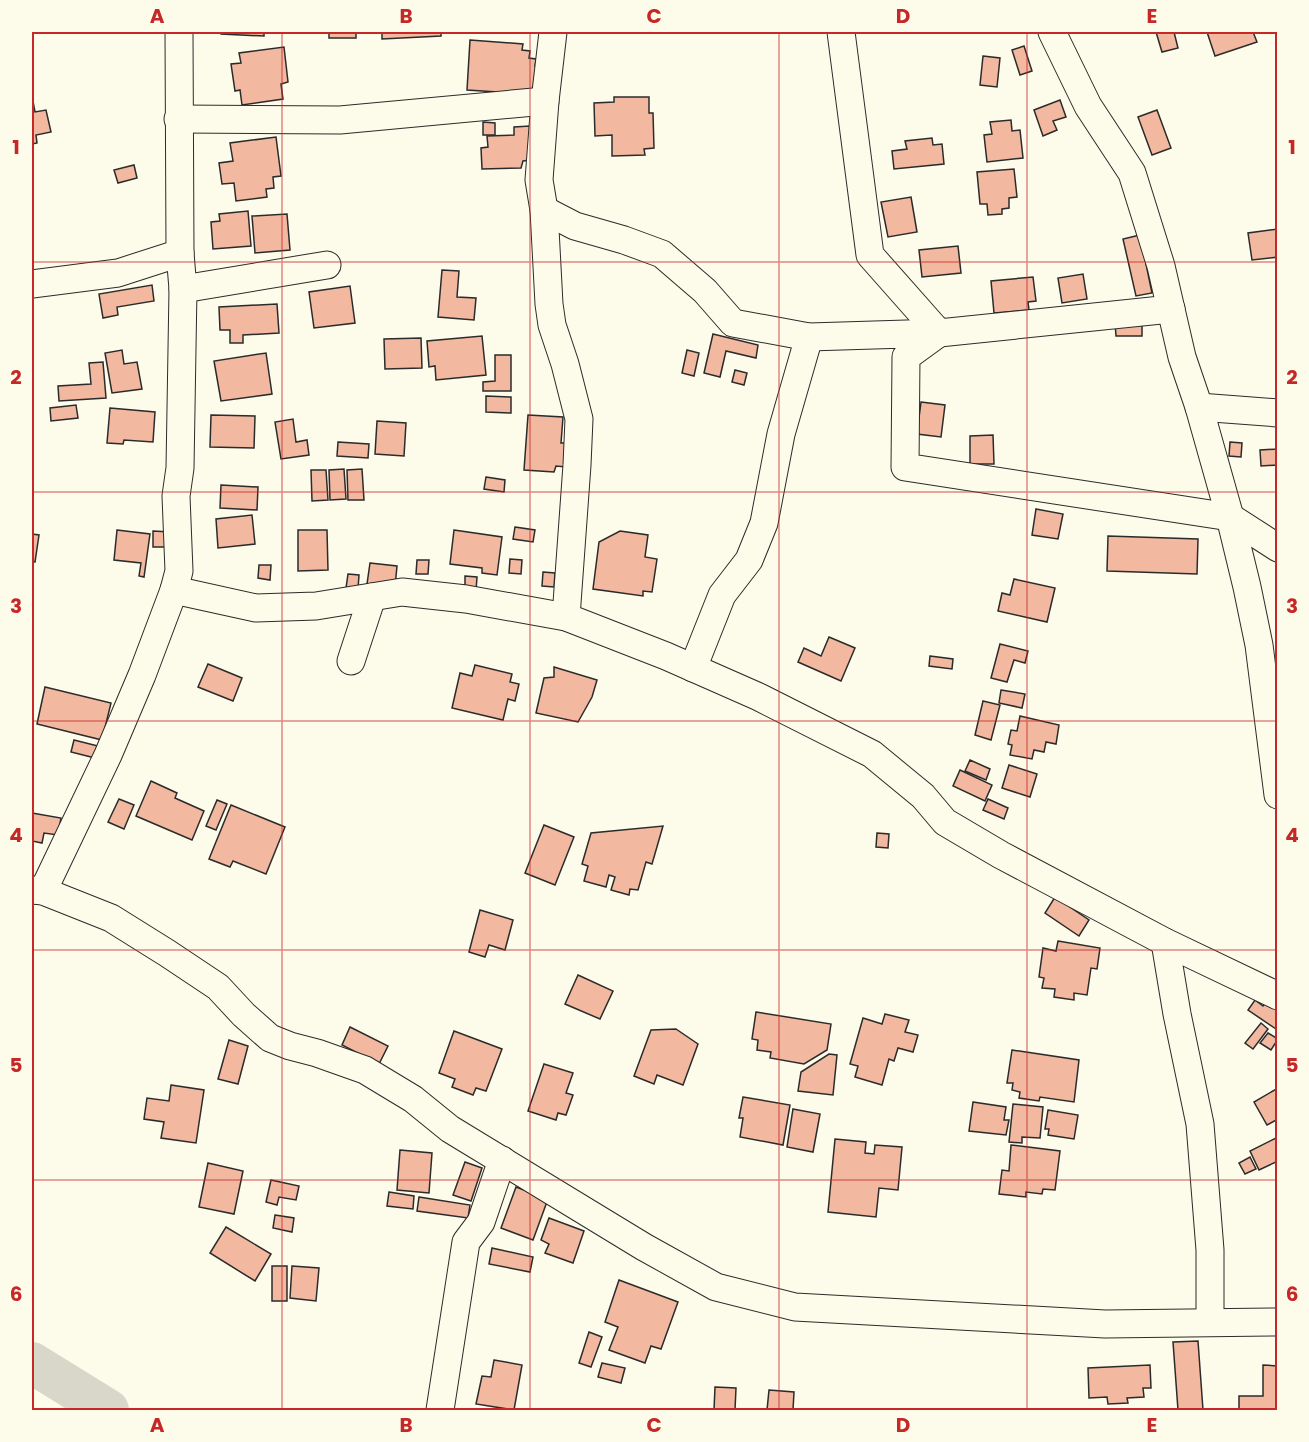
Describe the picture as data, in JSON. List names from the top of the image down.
{
  "grid": {
    "columns": [
      "A",
      "B",
      "C",
      "D",
      "E"
    ],
    "rows": [
      "1",
      "2",
      "3",
      "4",
      "5",
      "6"
    ]
  }
}
